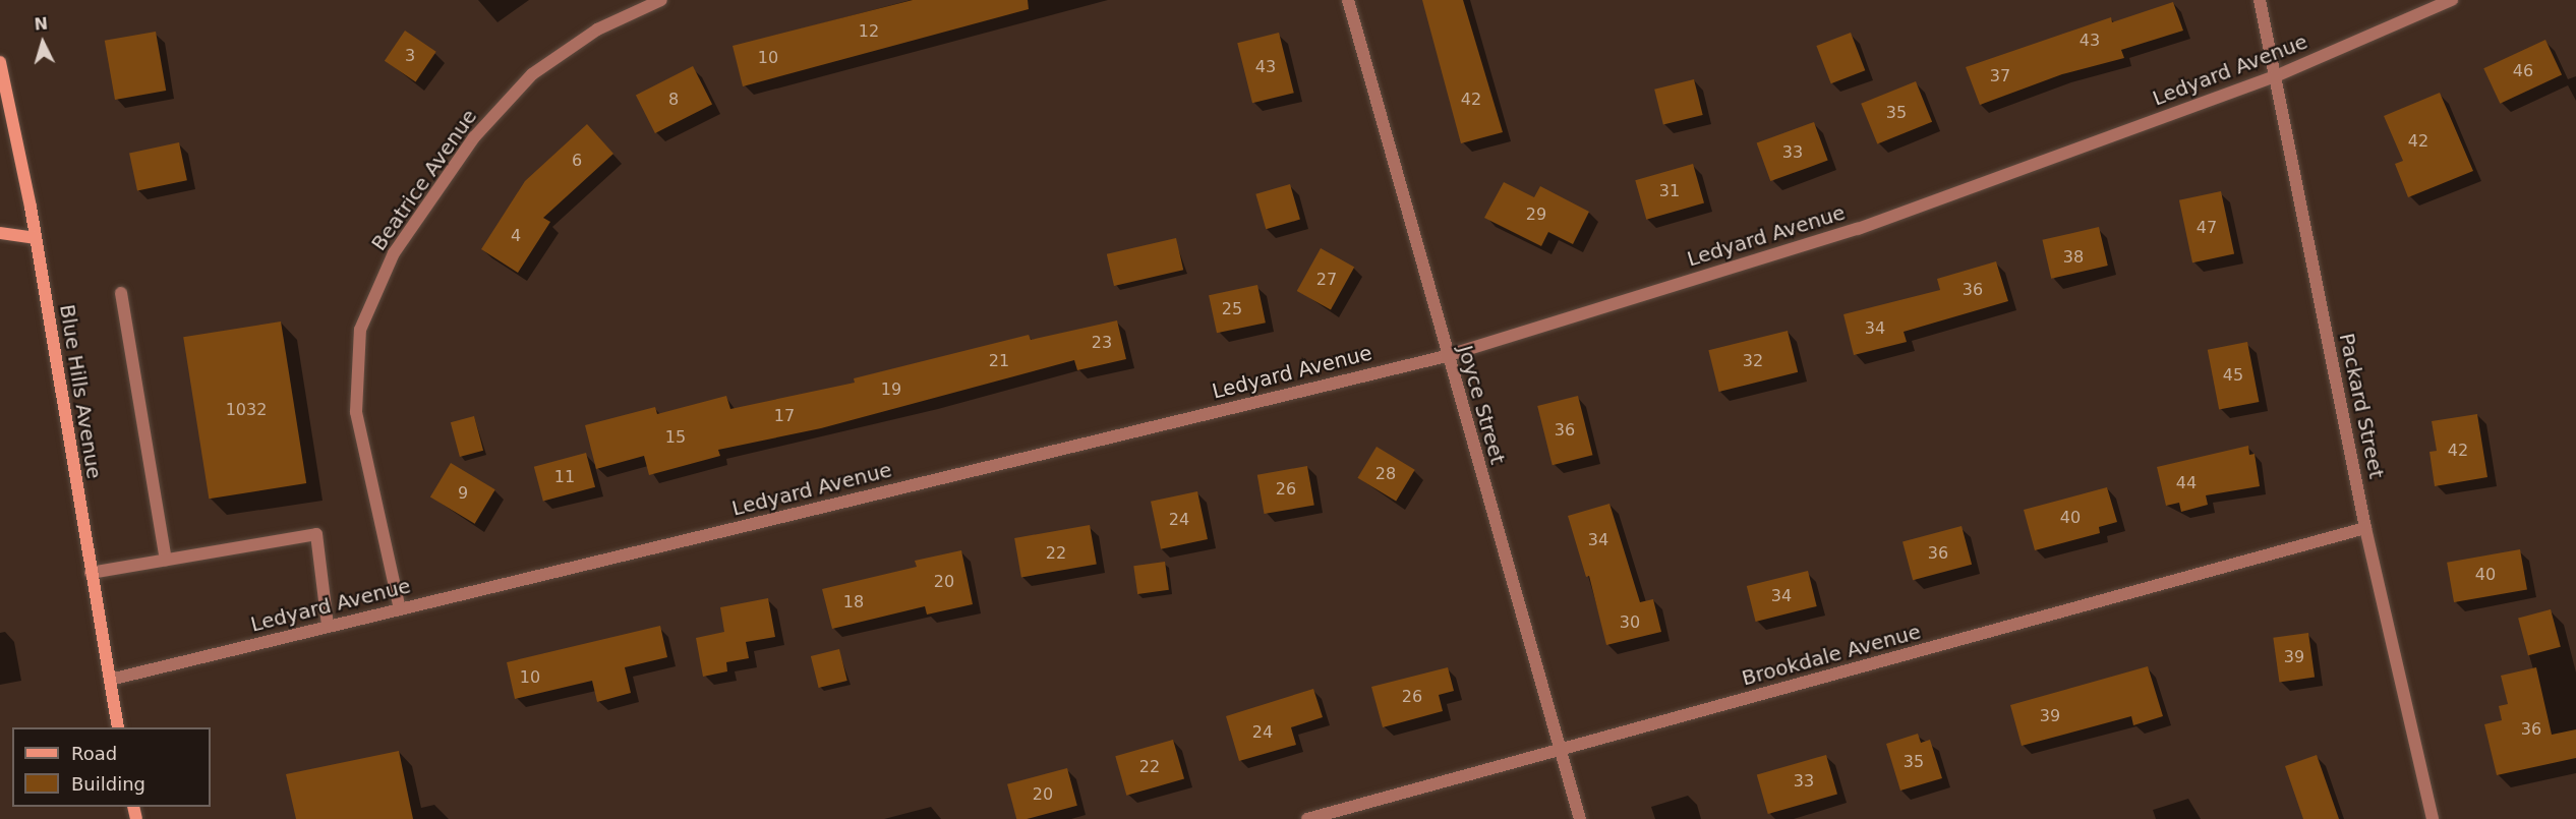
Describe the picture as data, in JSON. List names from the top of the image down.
{
  "streets": {
    "main road": ["Blue Hills Avenue"],
    "street": [
      "Ledyard Avenue",
      "Beatrice Avenue",
      "Joyce Street",
      "Packard Street",
      "Brookdale Avenue"
    ]
  },
  "crossings": [
    ["Ledyard Avenue", "Beatrice Avenue"],
    ["Ledyard Avenue", "Blue Hills Avenue"],
    ["Ledyard Avenue", "Joyce Street"],
    ["Ledyard Avenue", "Packard Street"],
    ["Joyce Street", "Brookdale Avenue"],
    ["Packard Street", "Brookdale Avenue"]
  ],
  "house_numbers": [
    "12",
    "43",
    "3",
    "10",
    "43",
    "46",
    "37",
    "8",
    "42",
    "35",
    "42",
    "33",
    "6",
    "31",
    "29",
    "47",
    "4",
    "38",
    "27",
    "36",
    "25",
    "34",
    "23",
    "21",
    "32",
    "45",
    "19",
    "1032",
    "17",
    "36",
    "15",
    "42",
    "28",
    "11",
    "44",
    "26",
    "9",
    "40",
    "24",
    "34",
    "22",
    "36",
    "40",
    "20",
    "34",
    "18",
    "30",
    "39",
    "10",
    "26",
    "39",
    "36",
    "24",
    "35",
    "22",
    "33",
    "20"
  ],
  "legend": ["Road", "Building"],
  "north": "top"
}
